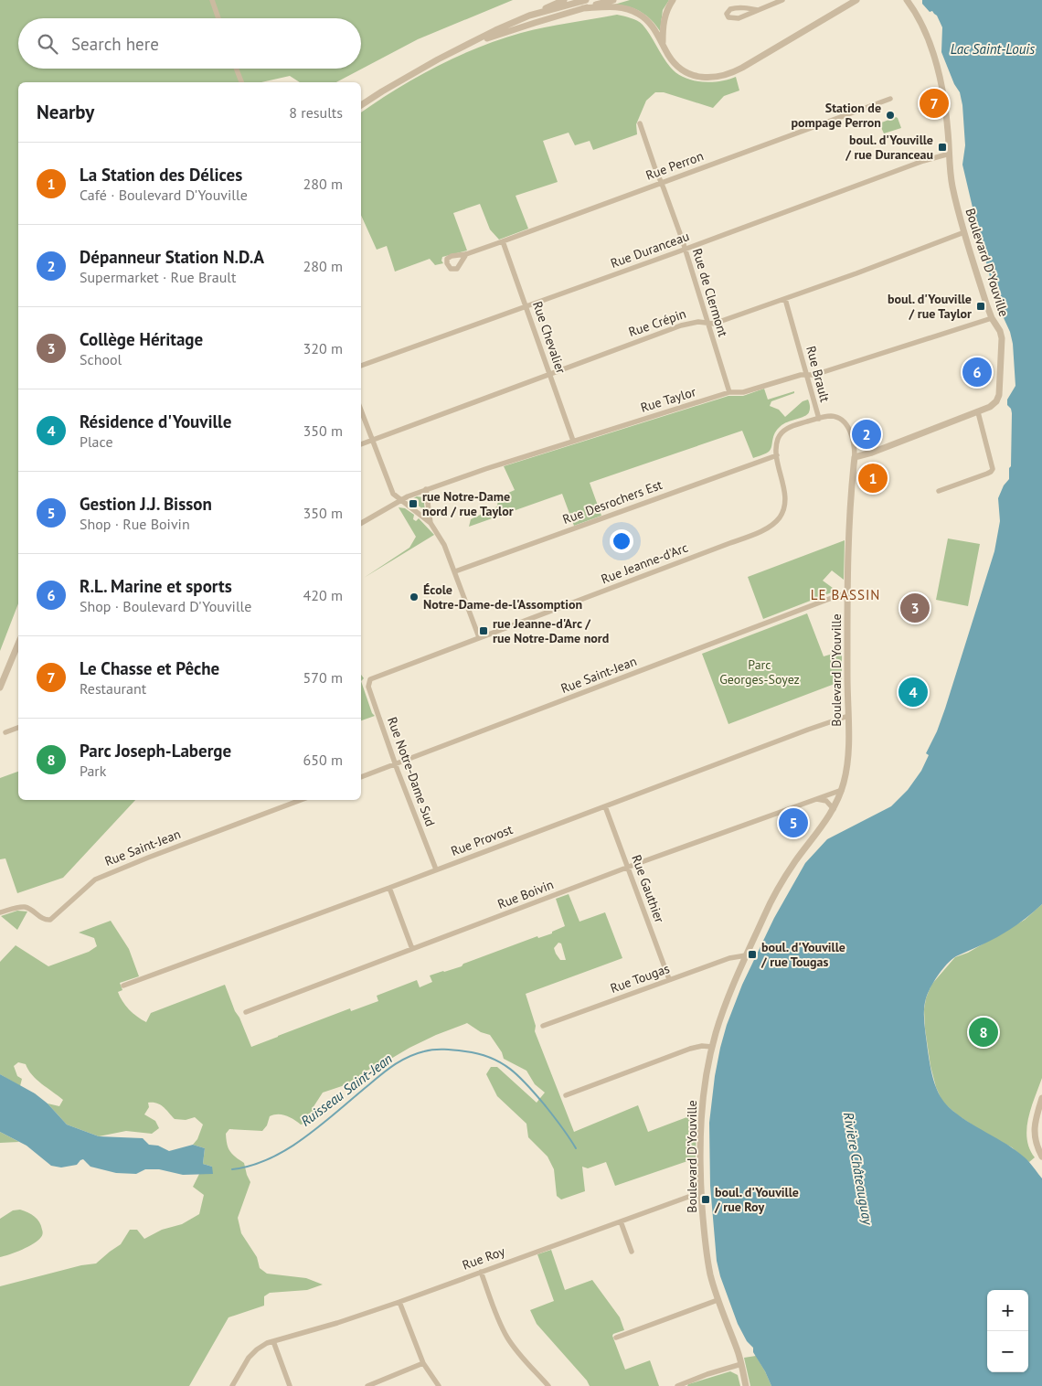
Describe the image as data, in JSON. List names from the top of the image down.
{
  "streets": {
    "street": [
      "Rue Perron",
      "Rue Duranceau",
      "Boulevard D'Youville",
      "Rue de Clermont",
      "Rue Crépin",
      "Rue Chevalier",
      "Rue Brault",
      "Rue Taylor",
      "Rue Desrochers Est",
      "Rue Jeanne-d'Arc",
      "Rue Saint-Jean",
      "Rue Notre-Dame Sud",
      "Rue Provost",
      "Rue Gauthier",
      "Rue Boivin",
      "Rue Tougas",
      "Rue Roy"
    ]
  },
  "crossings": [
    ["Rue Perron", "Rue de Clermont"],
    ["Rue Perron", "Rue Chevalier"],
    ["Rue Duranceau", "Boulevard D'Youville"],
    ["Rue Duranceau", "Rue de Clermont"],
    ["Rue Duranceau", "Rue Chevalier"],
    ["Boulevard D'Youville", "Rue Crépin"],
    ["Boulevard D'Youville", "Rue Brault"],
    ["Boulevard D'Youville", "Rue Taylor"],
    ["Boulevard D'Youville", "Rue Saint-Jean"],
    ["Boulevard D'Youville", "Rue Provost"],
    ["Boulevard D'Youville", "Rue Boivin"],
    ["Boulevard D'Youville", "Rue Tougas"],
    ["Boulevard D'Youville", "Rue Roy"],
    ["Rue de Clermont", "Rue Crépin"],
    ["Rue de Clermont", "Rue Taylor"],
    ["Rue Crépin", "Rue Chevalier"],
    ["Rue Crépin", "Rue Brault"],
    ["Rue Chevalier", "Rue Taylor"],
    ["Rue Brault", "Rue Taylor"],
    ["Rue Brault", "Rue Jeanne-d'Arc"],
    ["Rue Desrochers Est", "Rue Jeanne-d'Arc"],
    ["Rue Jeanne-d'Arc", "Rue Notre-Dame Sud"],
    ["Rue Saint-Jean", "Rue Notre-Dame Sud"],
    ["Rue Notre-Dame Sud", "Rue Provost"],
    ["Rue Provost", "Rue Gauthier"],
    ["Rue Gauthier", "Rue Boivin"],
    ["Rue Gauthier", "Rue Tougas"]
  ],
  "districts": ["LE BASSIN"],
  "water": ["Lac Saint-Louis", "Ruisseau Saint-Jean", "Rivière Châteauguay"],
  "parks": ["Parc Georges-Soyez"],
  "places": {
    "other": ["Station de pompage Perron", "École Notre-Dame-de-l'Assomption"],
    "transit": [
      "boul. d'Youville / rue Duranceau",
      "boul. d'Youville / rue Taylor",
      "rue Notre-Dame nord / rue Taylor",
      "rue Jeanne-d'Arc / rue Notre-Dame nord",
      "boul. d'Youville / rue Tougas",
      "boul. d'Youville / rue Roy"
    ]
  },
  "page": {
    "search": "Search here",
    "heading": ["Nearby", "8 results"],
    "pins": [
      "7",
      "6",
      "2",
      "1",
      "3",
      "4",
      "5",
      "8"
    ],
    "list": [
      {
        "mark": "1",
        "name": "La Station des Délices",
        "note": "Café · Boulevard D'Youville",
        "value": "280 m"
      },
      {
        "mark": "2",
        "name": "Dépanneur Station N.D.A",
        "note": "Supermarket · Rue Brault",
        "value": "280 m"
      },
      {
        "mark": "3",
        "name": "Collège Héritage",
        "note": "School",
        "value": "320 m"
      },
      {
        "mark": "4",
        "name": "Résidence d'Youville",
        "note": "Place",
        "value": "350 m"
      },
      {
        "mark": "5",
        "name": "Gestion J.J. Bisson",
        "note": "Shop · Rue Boivin",
        "value": "350 m"
      },
      {
        "mark": "6",
        "name": "R.L. Marine et sports",
        "note": "Shop · Boulevard D'Youville",
        "value": "420 m"
      },
      {
        "mark": "7",
        "name": "Le Chasse et Pêche",
        "note": "Restaurant",
        "value": "570 m"
      },
      {
        "mark": "8",
        "name": "Parc Joseph-Laberge",
        "note": "Park",
        "value": "650 m"
      }
    ],
    "map_buttons": ["+", "−"]
  }
}
